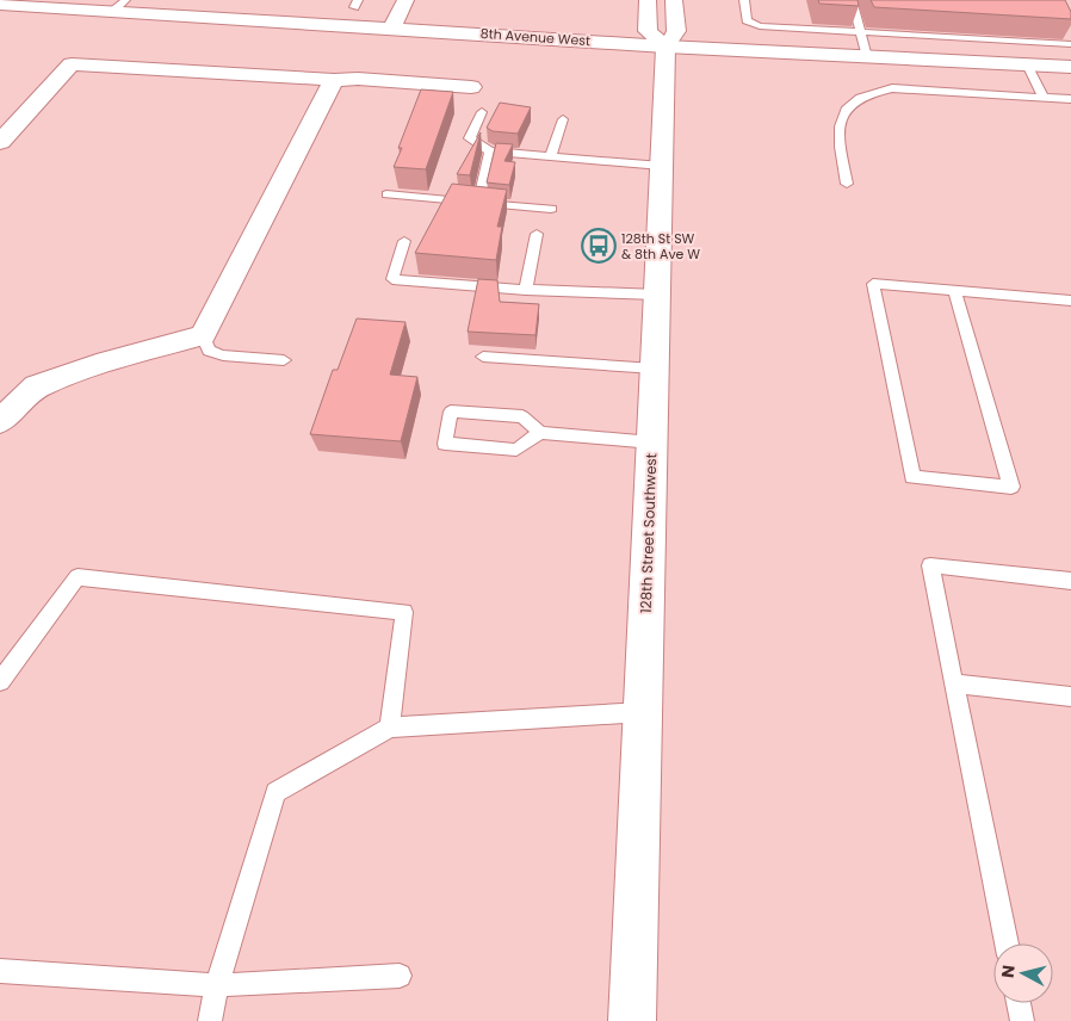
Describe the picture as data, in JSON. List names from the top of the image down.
{
  "streets": {
    "street": ["8th Avenue West", "128th Street Southwest"]
  },
  "crossings": [
    ["8th Avenue West", "128th Street Southwest"]
  ],
  "places": {
    "bus stop": ["128th St SW & 8th Ave W"]
  },
  "north": "left"
}
